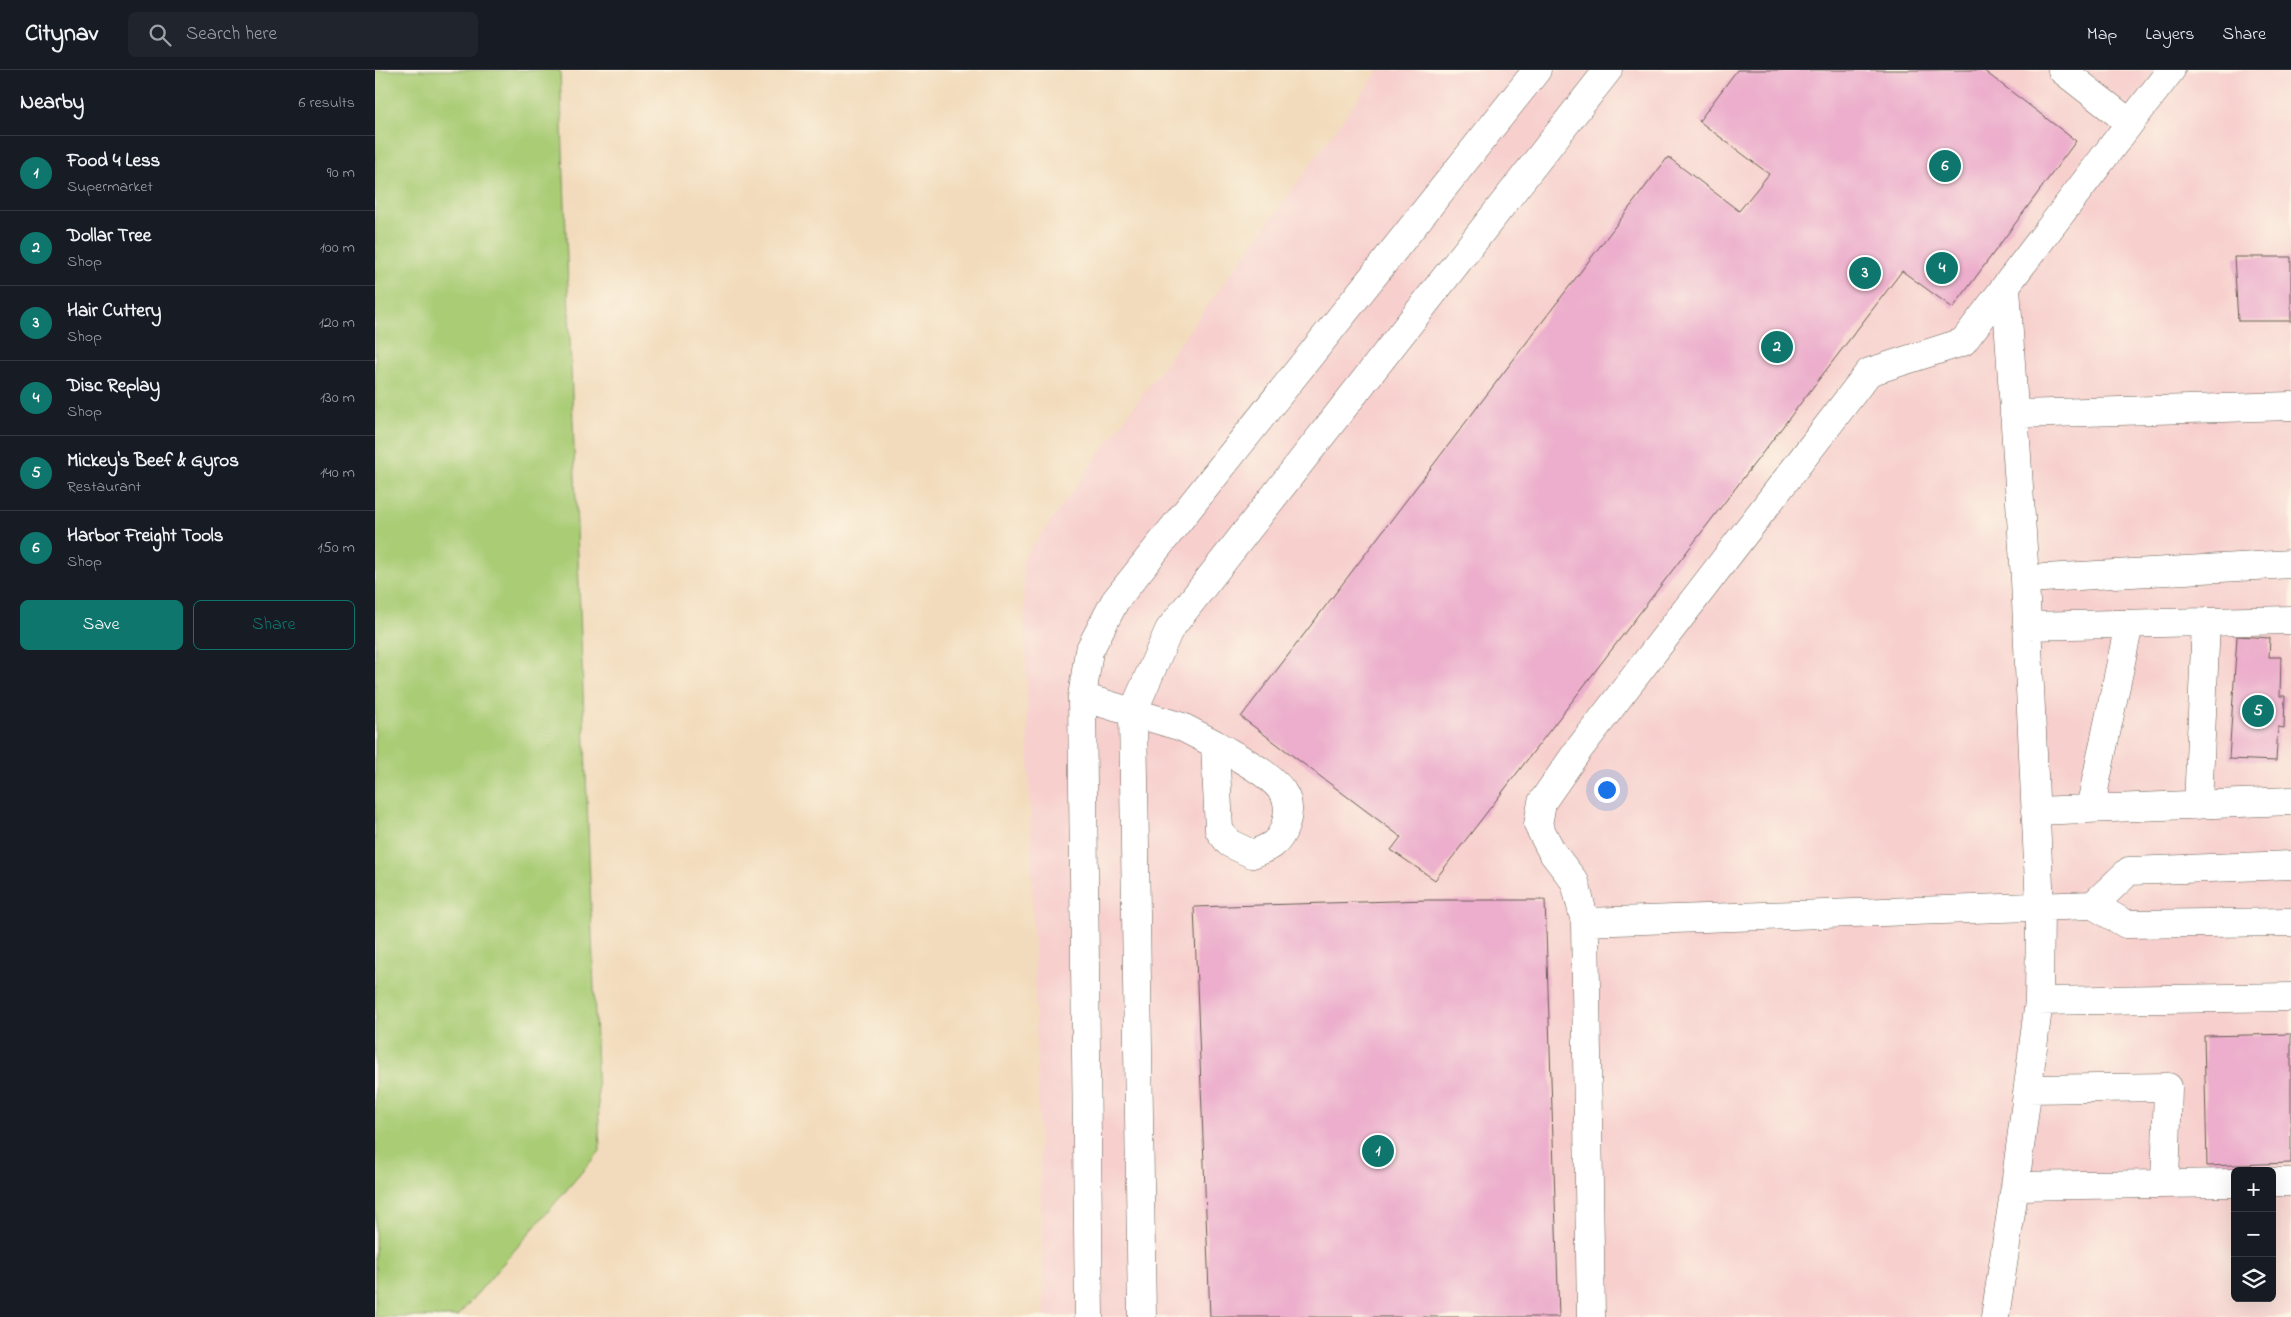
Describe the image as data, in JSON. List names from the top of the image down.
{
  "page": {
    "header": "Citynav",
    "search": "Search here",
    "nav": ["Map", "Layers", "Share"],
    "heading": ["Nearby", "6 results"],
    "list": [
      {
        "mark": "1",
        "name": "Food 4 Less",
        "note": "Supermarket",
        "value": "90 m"
      },
      {
        "mark": "2",
        "name": "Dollar Tree",
        "note": "Shop",
        "value": "100 m"
      },
      {
        "mark": "3",
        "name": "Hair Cuttery",
        "note": "Shop",
        "value": "120 m"
      },
      {
        "mark": "4",
        "name": "Disc Replay",
        "note": "Shop",
        "value": "130 m"
      },
      {
        "mark": "5",
        "name": "Mickey's Beef & Gyros",
        "note": "Restaurant",
        "value": "140 m"
      },
      {
        "mark": "6",
        "name": "Harbor Freight Tools",
        "note": "Shop",
        "value": "150 m"
      }
    ],
    "pins": [
      "6",
      "4",
      "3",
      "2",
      "5",
      "1"
    ],
    "buttons": ["Save", "Share"],
    "map_buttons": ["+", "−"]
  }
}
